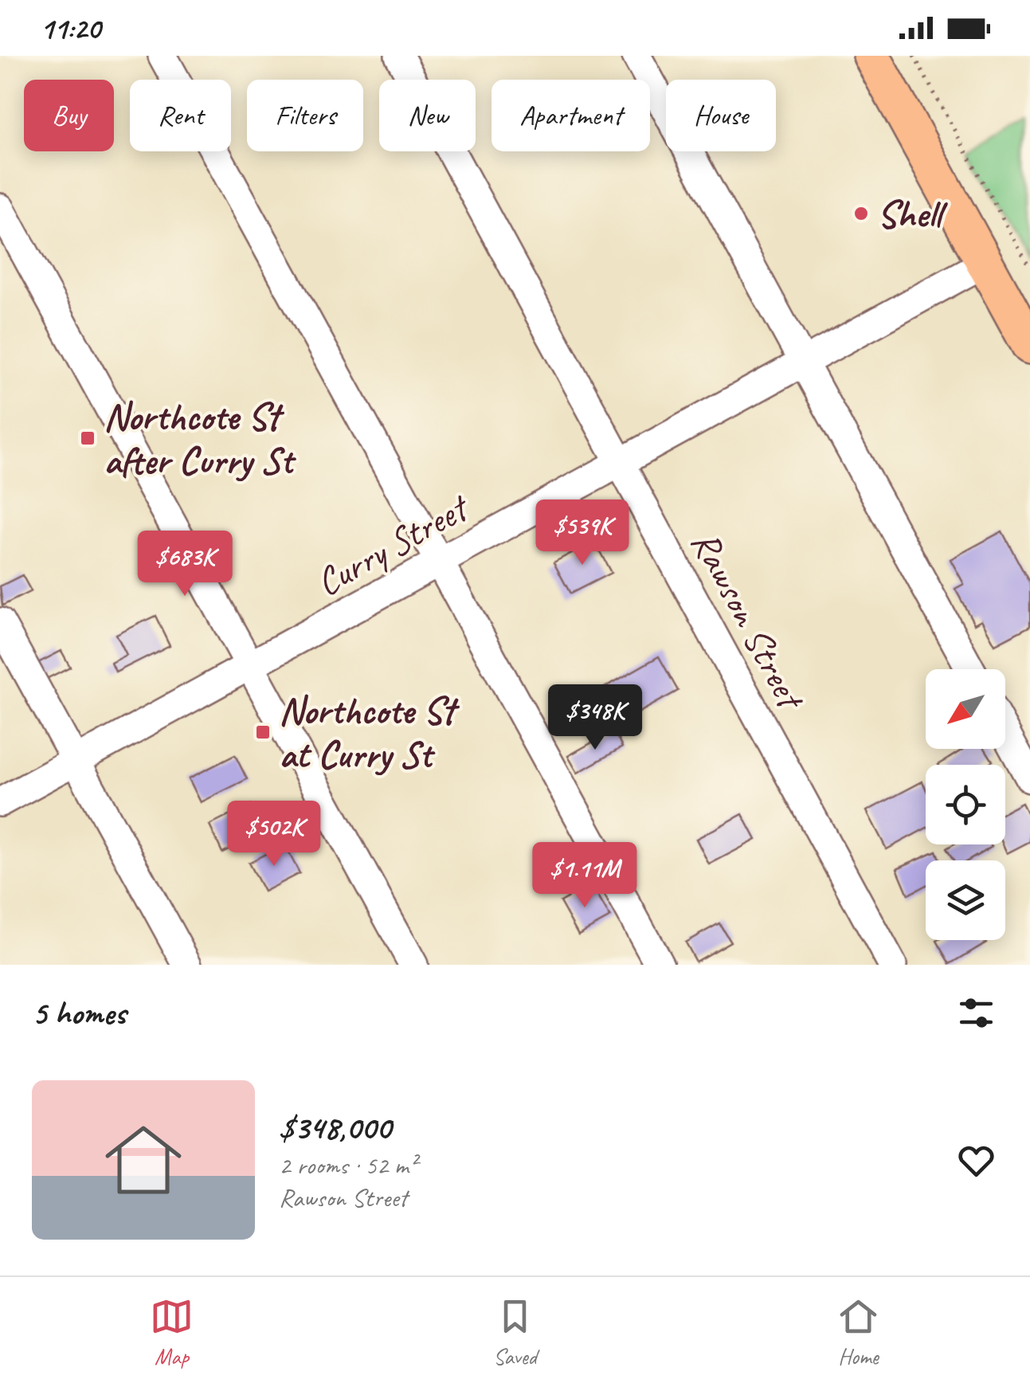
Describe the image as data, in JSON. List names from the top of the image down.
{
  "streets": {
    "street": ["Curry Street", "Rawson Street"]
  },
  "crossings": [
    ["Curry Street", "Rawson Street"]
  ],
  "places": {
    "other": ["Shell"],
    "transit": ["Northcote St after Curry St", "Northcote St at Curry St"]
  },
  "north": "bottom left",
  "page": {
    "status": "11:20",
    "chip": [
      "Buy",
      "Rent",
      "Filters",
      "New",
      "Apartment",
      "House"
    ],
    "price": [
      "$539K",
      "$683K",
      "$348K",
      "$502K",
      "$1.11M"
    ],
    "heading": "5 homes",
    "list": [
      {
        "name": "$348,000",
        "note": "2 rooms · 52 m² · Rawson Street"
      }
    ],
    "tabs": ["Map", "Saved", "Home"]
  }
}
